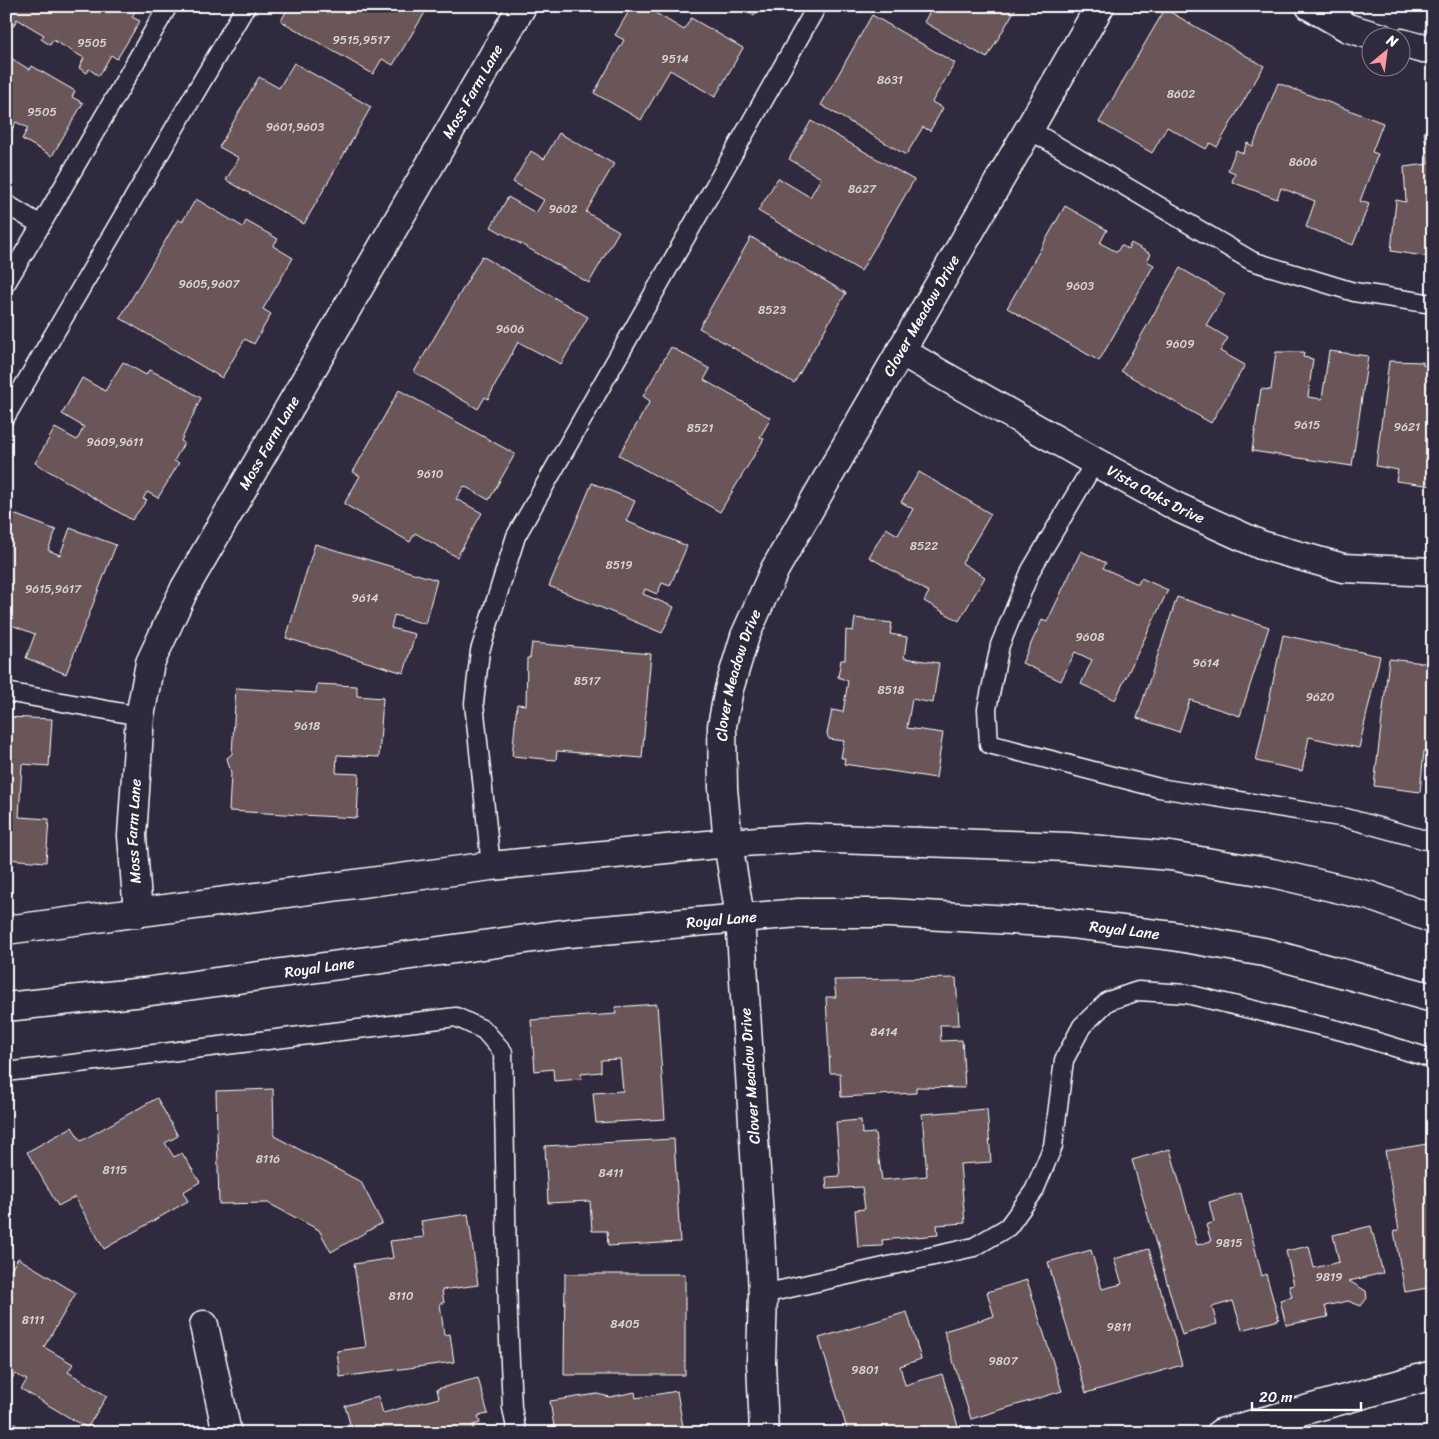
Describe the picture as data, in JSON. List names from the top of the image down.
{
  "streets": {
    "street": [
      "Moss Farm Lane",
      "Clover Meadow Drive",
      "Vista Oaks Drive",
      "Royal Lane"
    ]
  },
  "crossings": [
    ["Clover Meadow Drive", "Vista Oaks Drive"],
    ["Clover Meadow Drive", "Royal Lane"]
  ],
  "house_numbers": [
    "9515,9517",
    "9505",
    "9514",
    "8631",
    "8602",
    "9505",
    "9601,9603",
    "8606",
    "8627",
    "9602",
    "9605,9607",
    "9603",
    "8523",
    "9606",
    "9609",
    "9615",
    "9621",
    "8521",
    "9609,9611",
    "9610",
    "8522",
    "8519",
    "9615,9617",
    "9614",
    "9608",
    "9614",
    "8517",
    "8518",
    "9620",
    "9618",
    "8414",
    "8116",
    "8115",
    "8411",
    "9815",
    "9819",
    "8110",
    "8111",
    "8405",
    "9811",
    "9807",
    "9801"
  ],
  "scale_bar": "20 m",
  "north": "top right"
}
